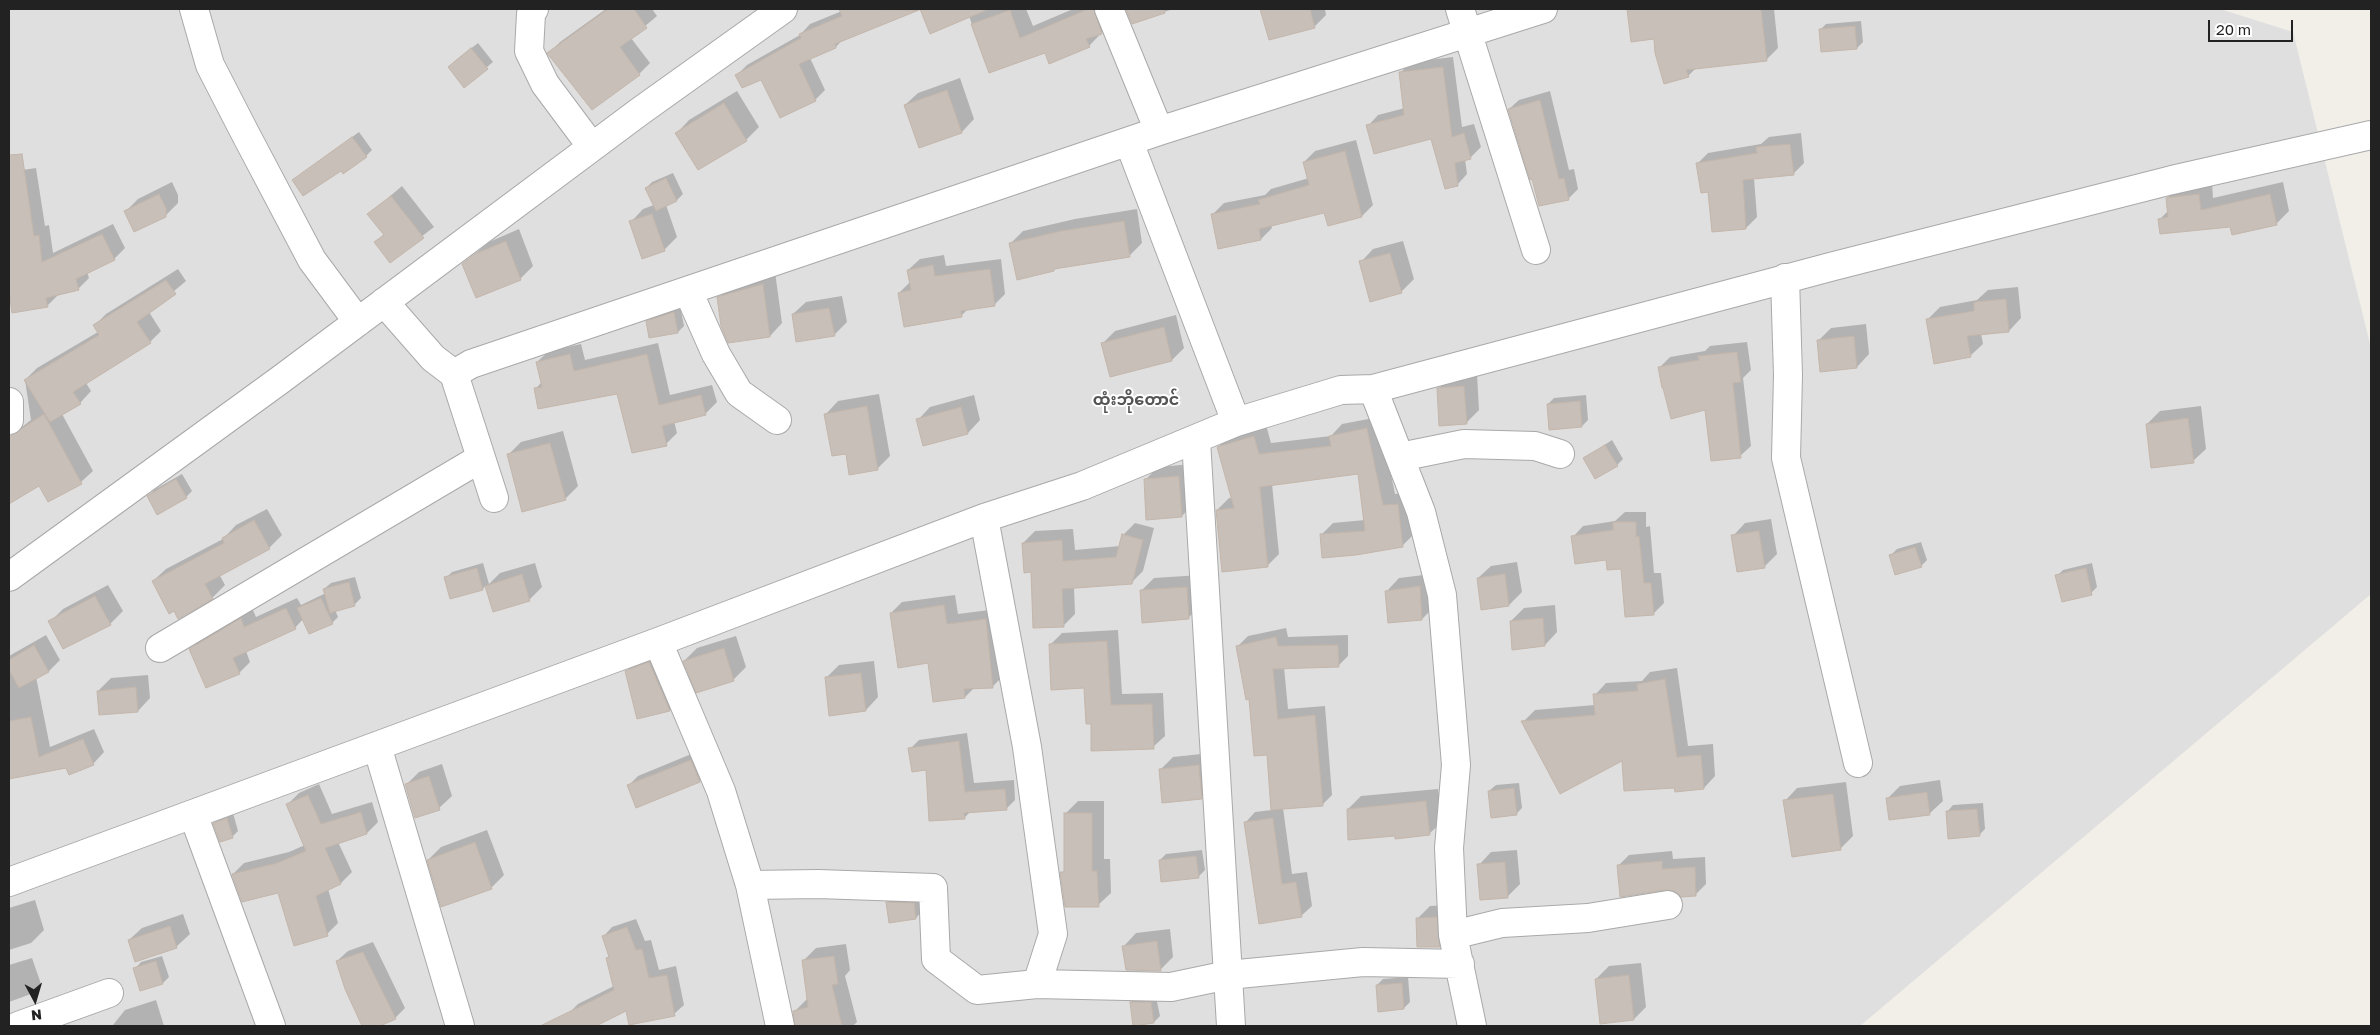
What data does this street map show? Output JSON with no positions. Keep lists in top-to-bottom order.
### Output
{
  "districts": ["ထုံးဘိုတောင်"],
  "scale_bar": "20 m",
  "north": "bottom"
}
